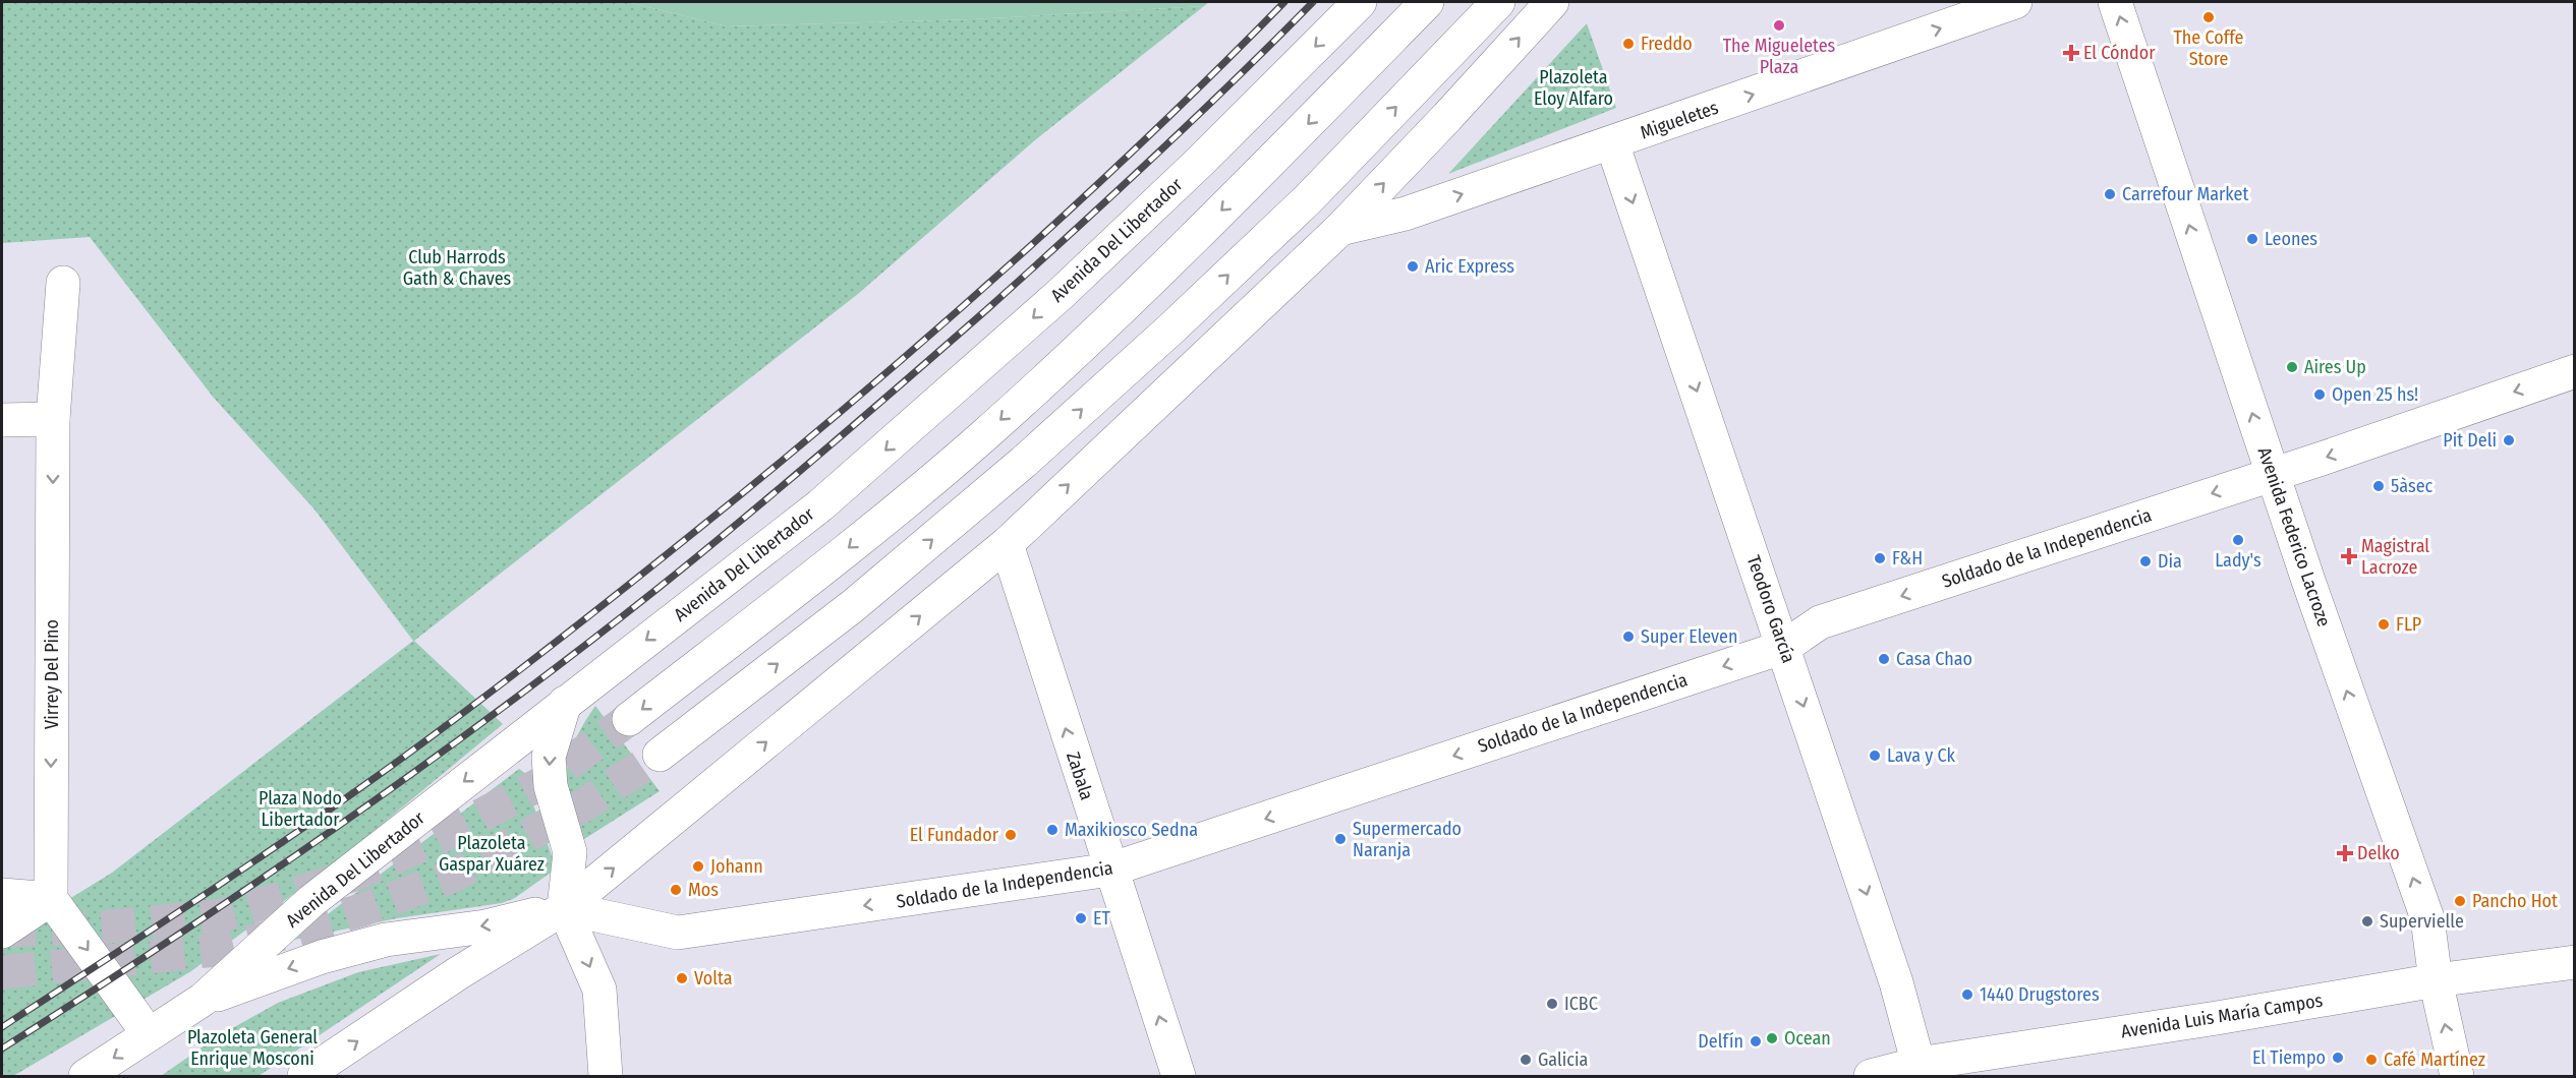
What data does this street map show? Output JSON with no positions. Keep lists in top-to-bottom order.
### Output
{
  "streets": {
    "main road": [
      "Migueletes",
      "Avenida Del Libertador",
      "Avenida Federico Lacroze",
      "Soldado de la Independencia",
      "Teodoro García",
      "Virrey Del Pino",
      "Zabala",
      "Avenida Luis María Campos"
    ]
  },
  "crossings": [
    ["Migueletes", "Teodoro García"],
    ["Avenida Federico Lacroze", "Soldado de la Independencia"],
    ["Avenida Federico Lacroze", "Avenida Luis María Campos"],
    ["Soldado de la Independencia", "Teodoro García"],
    ["Soldado de la Independencia", "Zabala"],
    ["Teodoro García", "Avenida Luis María Campos"]
  ],
  "one_way": [
    "Avenida Federico Lacroze",
    "Soldado de la Independencia",
    "Teodoro García",
    "Virrey Del Pino",
    "Zabala"
  ],
  "parks": [
    "Plazoleta Eloy Alfaro",
    "Club Harrods Gath & Chaves",
    "Plaza Nodo Libertador",
    "Plazoleta Gaspar Xuárez",
    "Plazoleta General Enrique Mosconi"
  ],
  "places": {
    "other": [
      "The Coffe Store",
      "The Migueletes Plaza",
      "Freddo",
      "Carrefour Market",
      "Leones",
      "Aric Express",
      "Aires Up",
      "Open 25 hs!",
      "Pit Deli",
      "5àsec",
      "Lady's",
      "F&H",
      "Dia",
      "FLP",
      "Super Eleven",
      "Casa Chao",
      "Lava y Ck",
      "Maxikiosco Sedna",
      "El Fundador",
      "Supermercado Naranja",
      "Johann",
      "Mos",
      "Pancho Hot",
      "ET",
      "Supervielle",
      "Volta",
      "1440 Drugstores",
      "ICBC",
      "Ocean",
      "Delfín",
      "El Tiempo",
      "Galicia",
      "Café Martínez"
    ],
    "health": ["El Cóndor", "Magistral Lacroze", "Delko"]
  }
}
